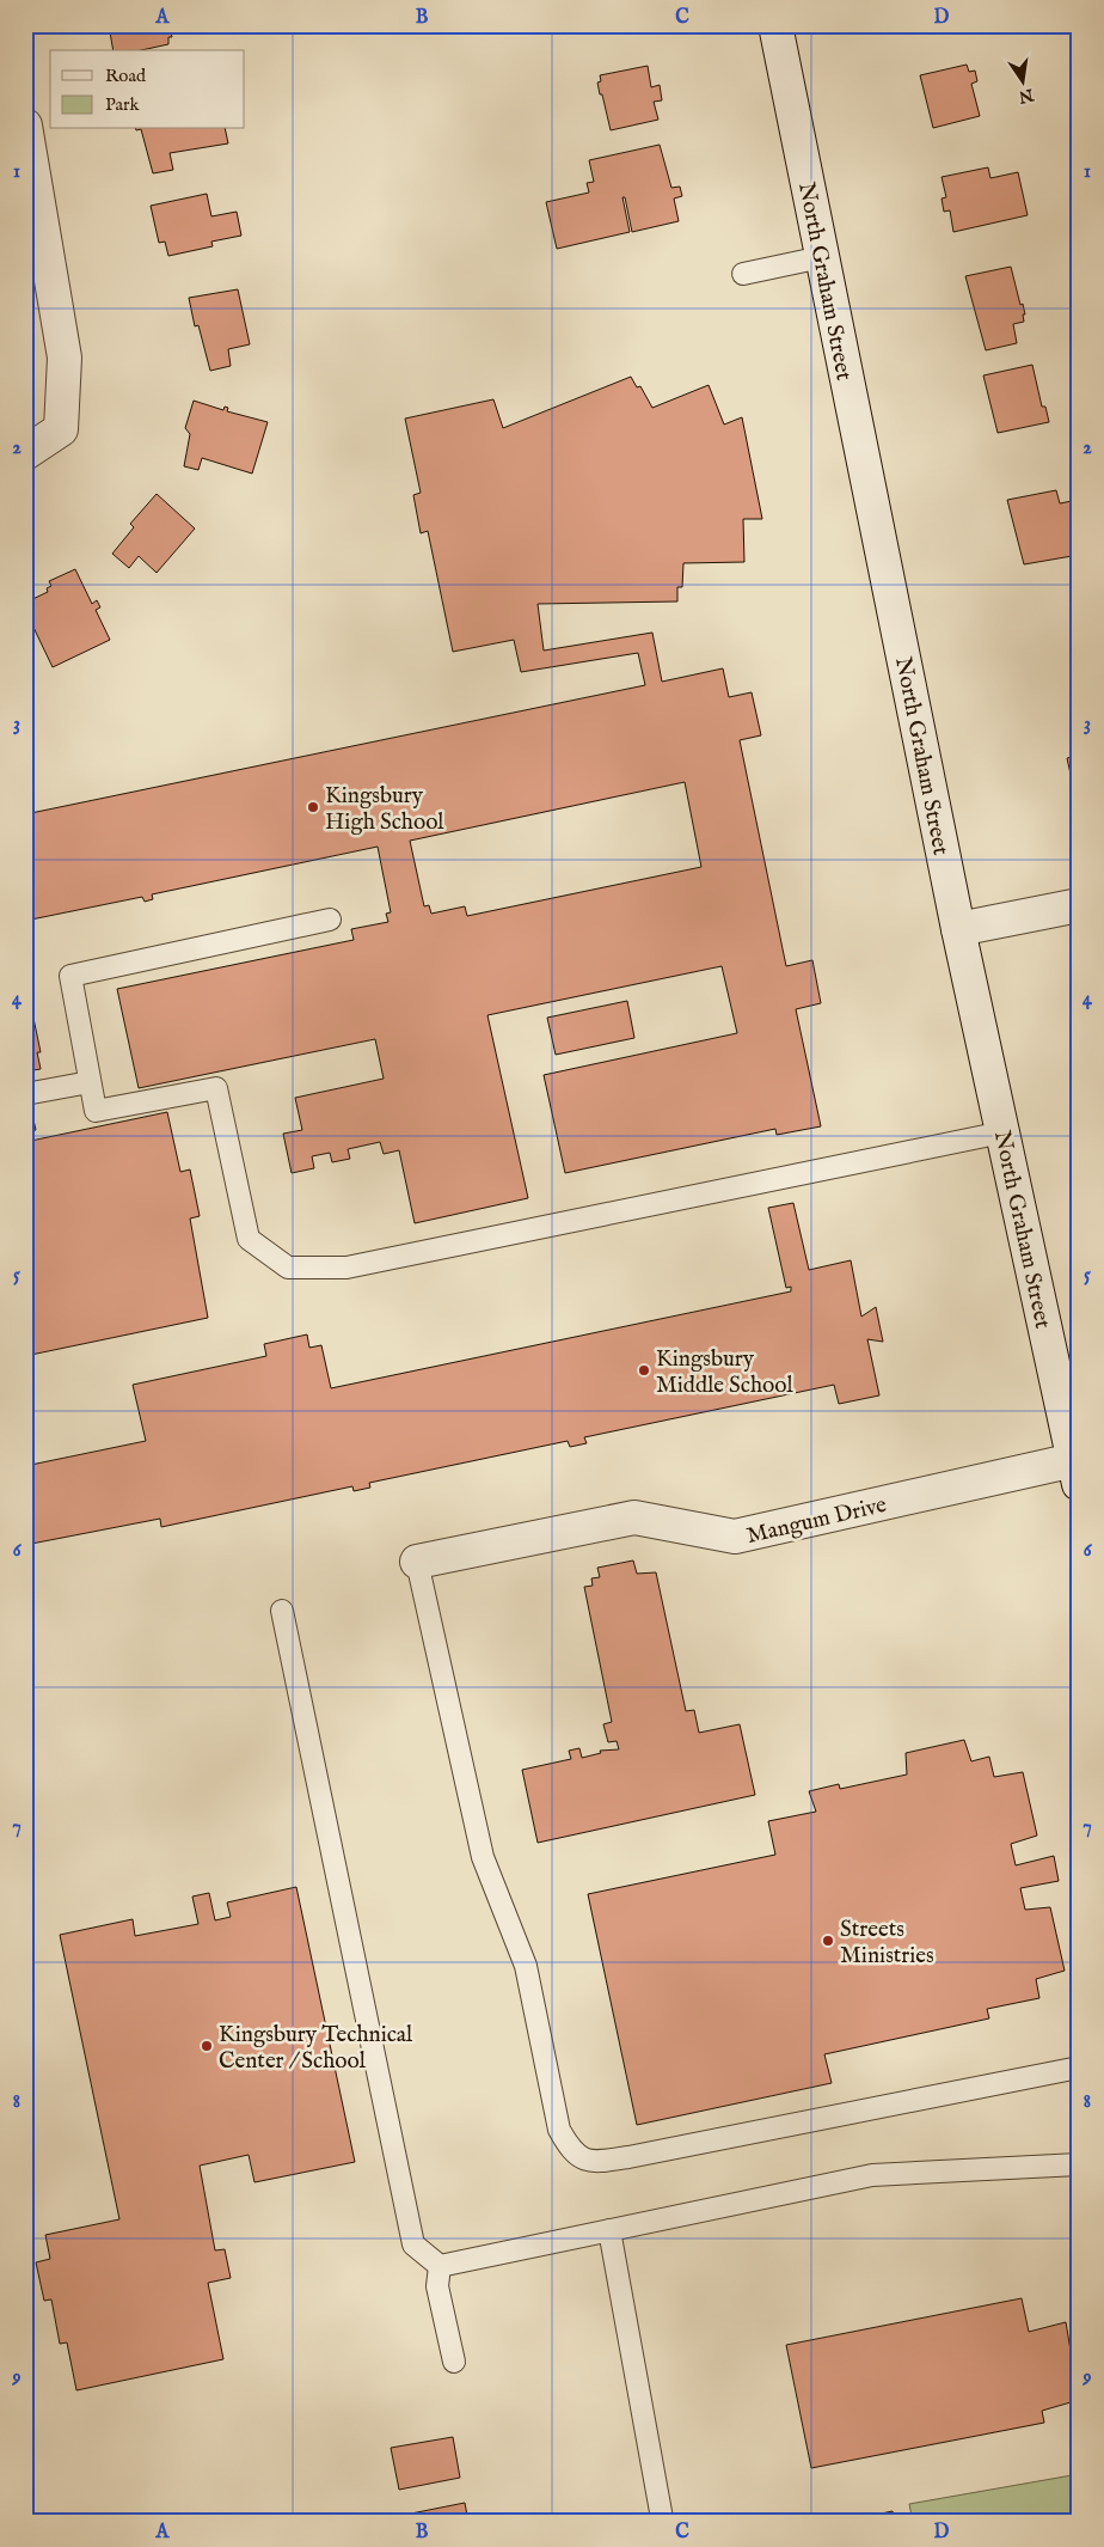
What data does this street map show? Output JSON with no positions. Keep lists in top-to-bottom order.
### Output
{
  "streets": {
    "main road": ["North Graham Street", "Mangum Drive"]
  },
  "crossings": [
    ["North Graham Street", "Mangum Drive"]
  ],
  "places": [
    "Kingsbury High School",
    "Kingsbury Middle School",
    "Streets Ministries",
    "Kingsbury Technical Center / School"
  ],
  "legend": ["Road", "Park"],
  "north": "bottom",
  "grid": {
    "columns": [
      "A",
      "B",
      "C",
      "D"
    ],
    "rows": [
      "1",
      "2",
      "3",
      "4",
      "5",
      "6",
      "7",
      "8",
      "9"
    ]
  }
}
